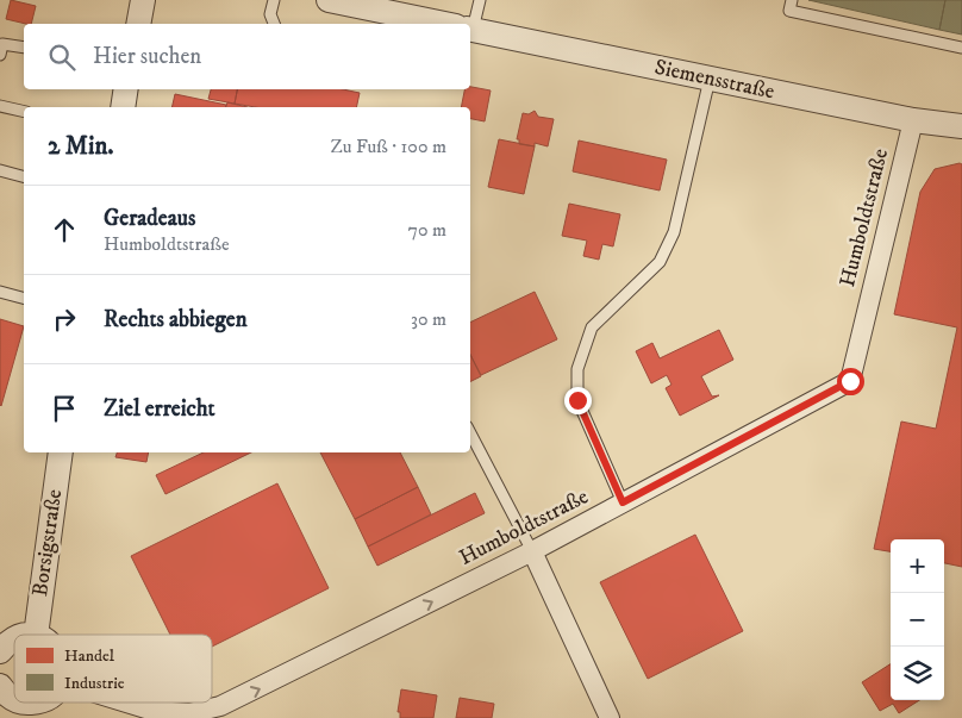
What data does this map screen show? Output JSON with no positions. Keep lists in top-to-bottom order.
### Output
{
  "streets": {
    "street": ["Siemensstraße", "Humboldtstraße", "Borsigstraße"]
  },
  "crossings": [
    ["Siemensstraße", "Humboldtstraße"]
  ],
  "one_way": ["Humboldtstraße"],
  "legend": ["Handel", "Industrie"],
  "page": {
    "search": "Hier suchen",
    "heading": ["2 Min.", "Zu Fuß · 100 m"],
    "list": [
      ["Geradeaus", "Humboldtstraße", "70 m"],
      ["Rechts abbiegen", "30 m"],
      "Ziel erreicht"
    ],
    "map_buttons": ["+", "−"]
  }
}
